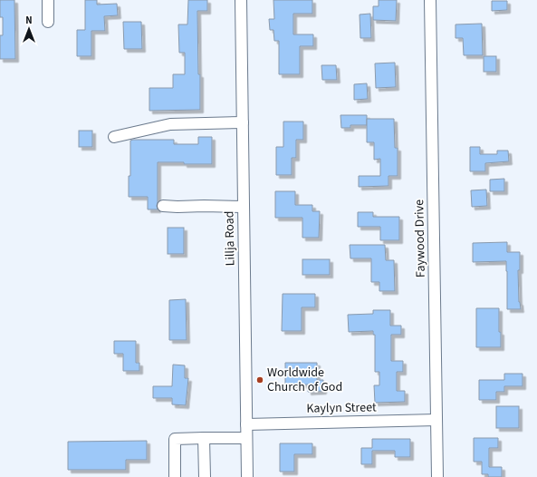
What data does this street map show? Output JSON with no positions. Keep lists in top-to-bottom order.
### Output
{
  "streets": {
    "street": ["Lillja Road", "Faywood Drive", "Kaylyn Street"]
  },
  "crossings": [
    ["Lillja Road", "Kaylyn Street"],
    ["Faywood Drive", "Kaylyn Street"]
  ],
  "places": ["Worldwide Church of God"],
  "north": "top"
}
